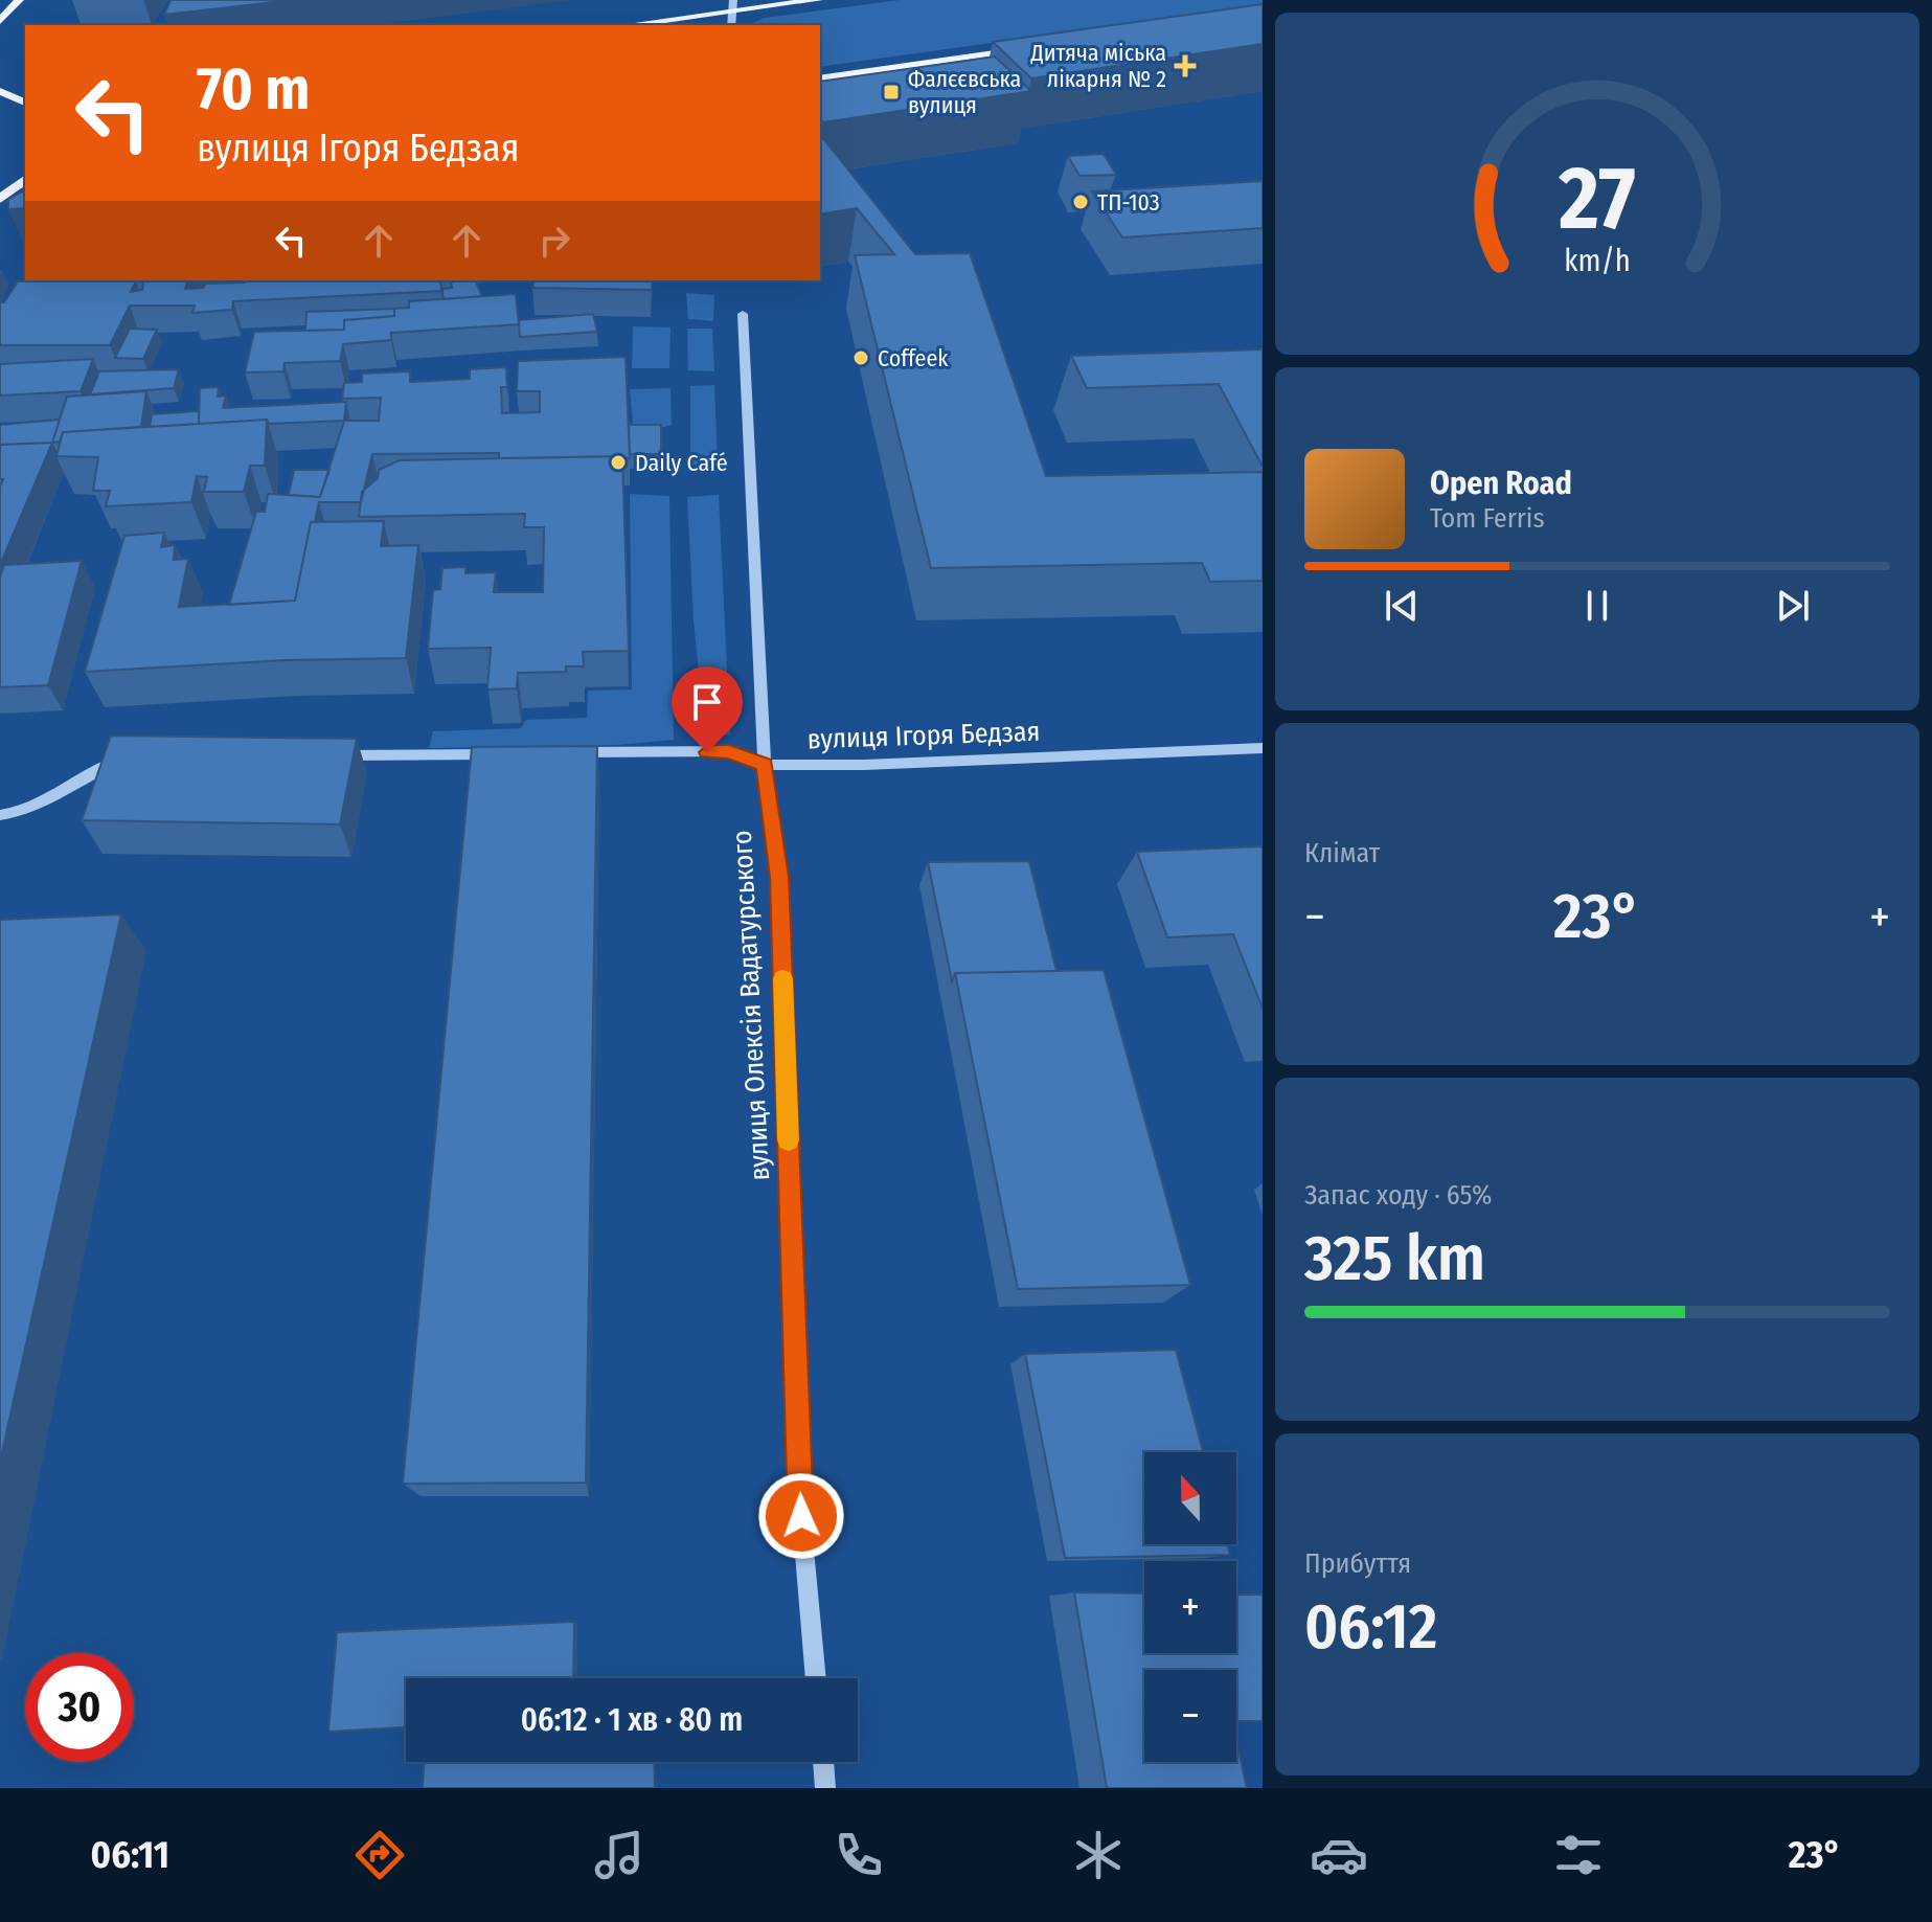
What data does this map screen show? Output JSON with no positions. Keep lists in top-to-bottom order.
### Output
{
  "streets": {
    "street": ["вулиця Ігоря Бедзая", "вулиця Олексія Вадатурського"]
  },
  "crossings": [
    ["вулиця Ігоря Бедзая", "вулиця Олексія Вадатурського"]
  ],
  "places": {
    "health": ["Дитяча міська лікарня № 2"],
    "transit": ["Фалєєвська вулиця"],
    "other": ["ТП-103", "Coffeek", "Daily Café"]
  },
  "north": "top",
  "page": {
    "turn": ["70 m", "вулиця Ігоря Бедзая"],
    "song": ["Open Road", "Tom Ferris"],
    "tile": [
      "Клімат",
      ["Запас ходу · 65%", "325 km"],
      ["Прибуття", "06:12"]
    ],
    "heat": ["−", "23°", "+"],
    "map_buttons": ["+", "−"],
    "limit": "30",
    "trip": "06:12 · 1 хв · 80 m",
    "tabs": ["06:11", "23°"],
    "gauge": ["27", "km/h"]
  }
}
